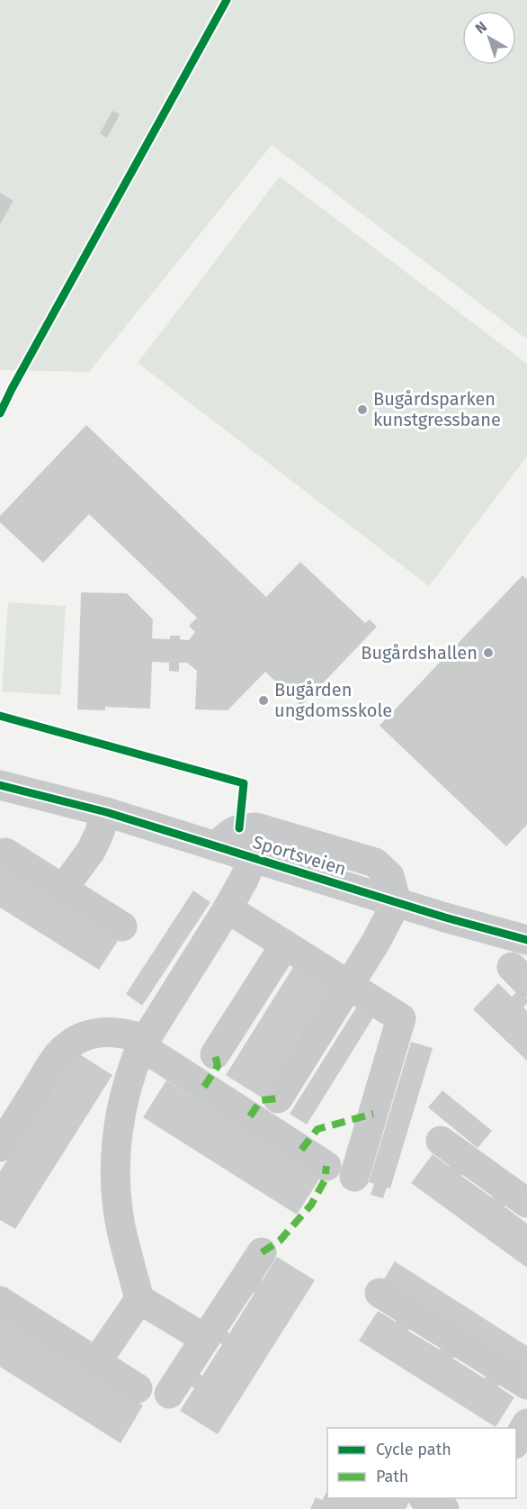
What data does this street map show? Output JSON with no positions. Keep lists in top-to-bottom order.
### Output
{
  "streets": {
    "street": ["Sportsveien"]
  },
  "places": ["Bugårdsparken kunstgressbane", "Bugårdshallen", "Bugården ungdomsskole"],
  "legend": ["Cycle path", "Path"],
  "north": "top left"
}
